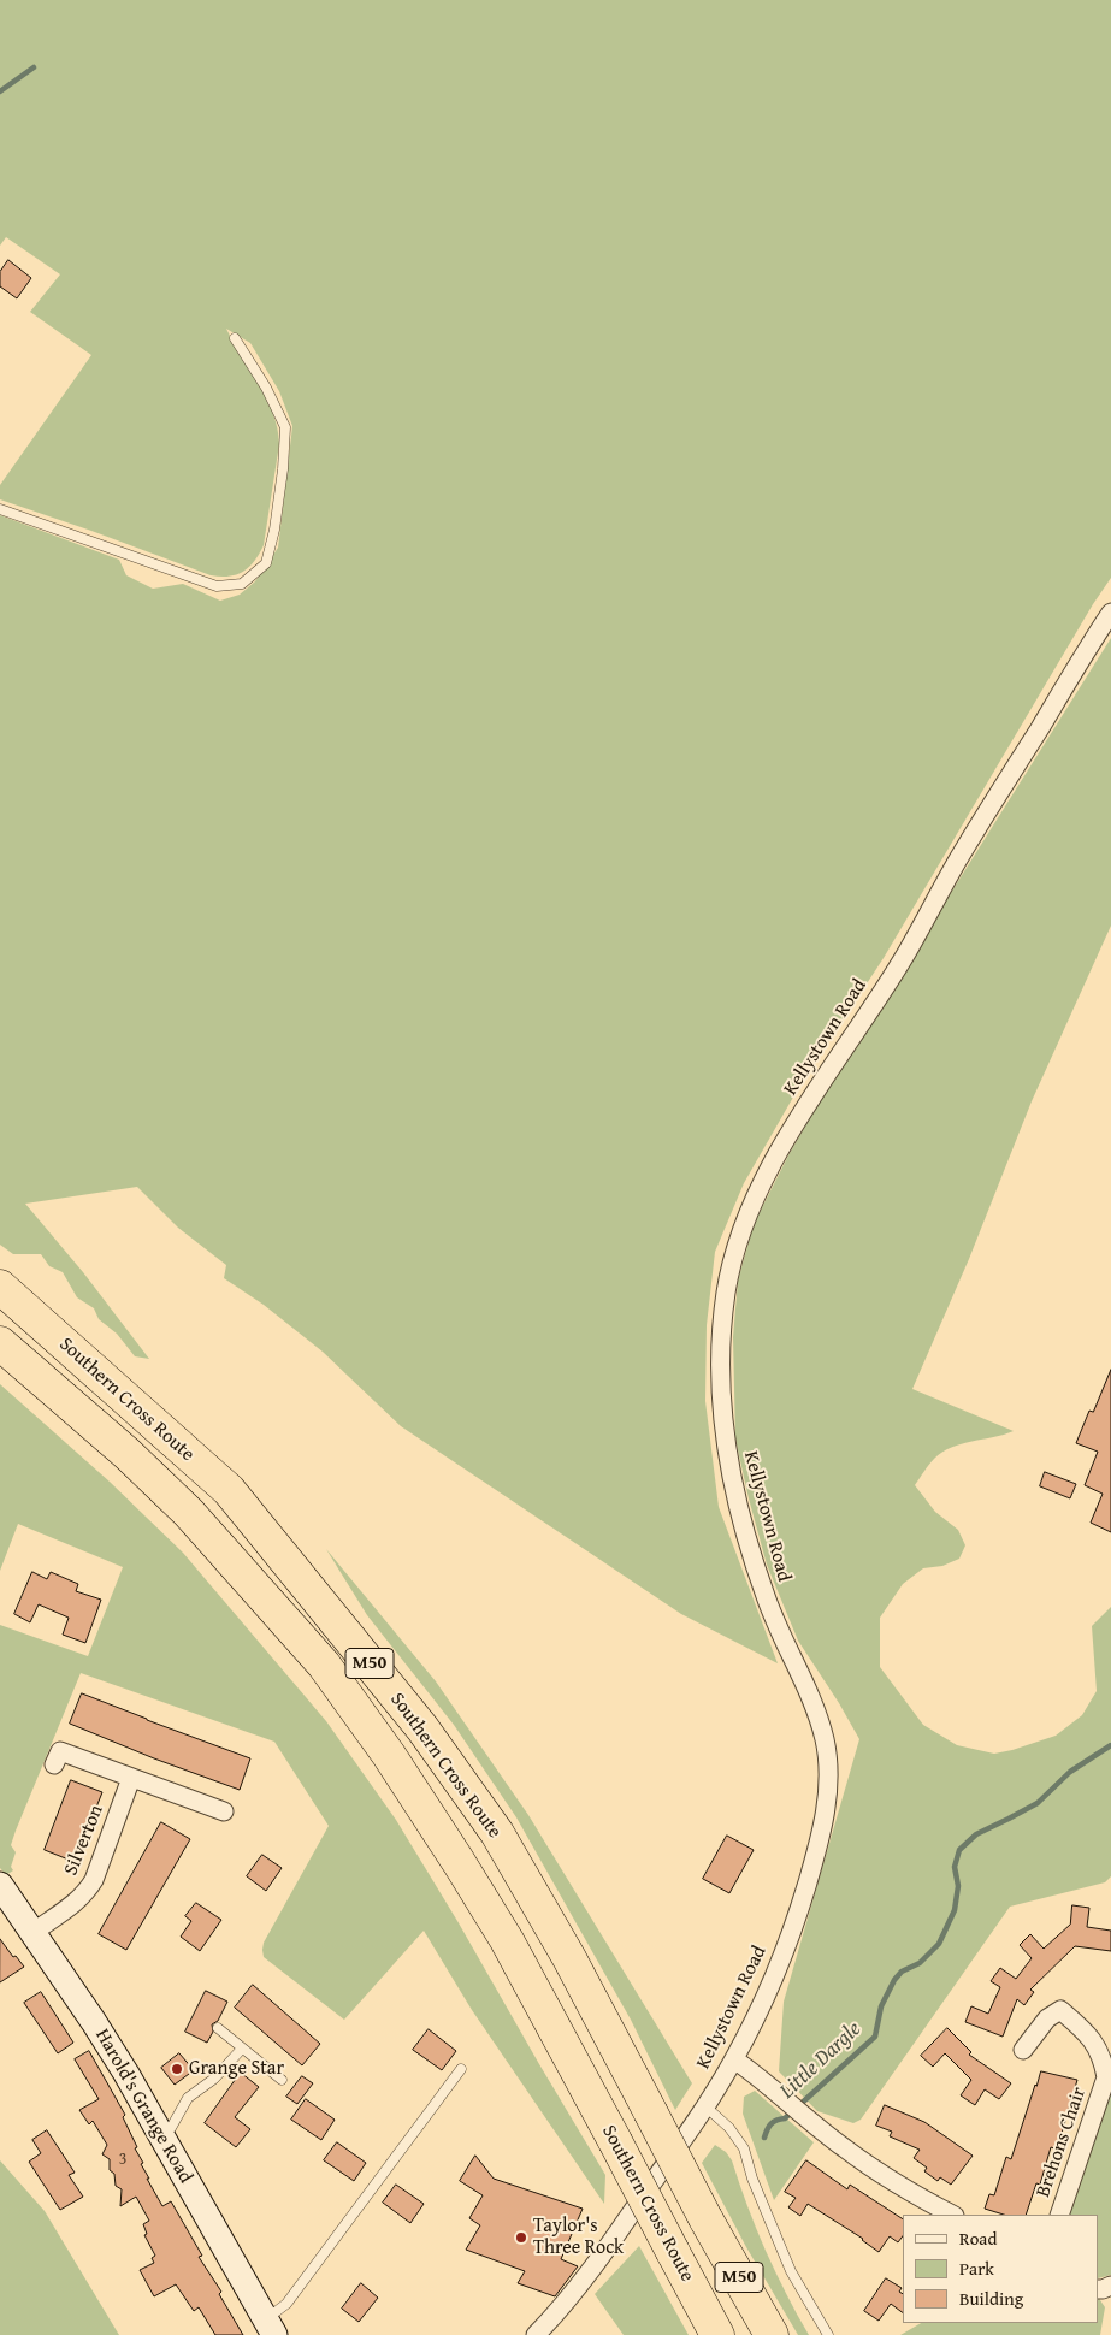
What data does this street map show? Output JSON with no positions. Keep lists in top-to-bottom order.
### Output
{
  "streets": {
    "highway": ["Southern Cross Route", "M50"],
    "street": [
      "Kellystown Road",
      "Silverton",
      "Harold's Grange Road",
      "Brehons Chair"
    ]
  },
  "crossings": [
    ["Silverton", "Harold's Grange Road"]
  ],
  "water": ["Little Dargle"],
  "places": ["Grange Star", "Taylor's Three Rock"],
  "house_numbers": ["3"],
  "legend": ["Road", "Park", "Building"]
}
